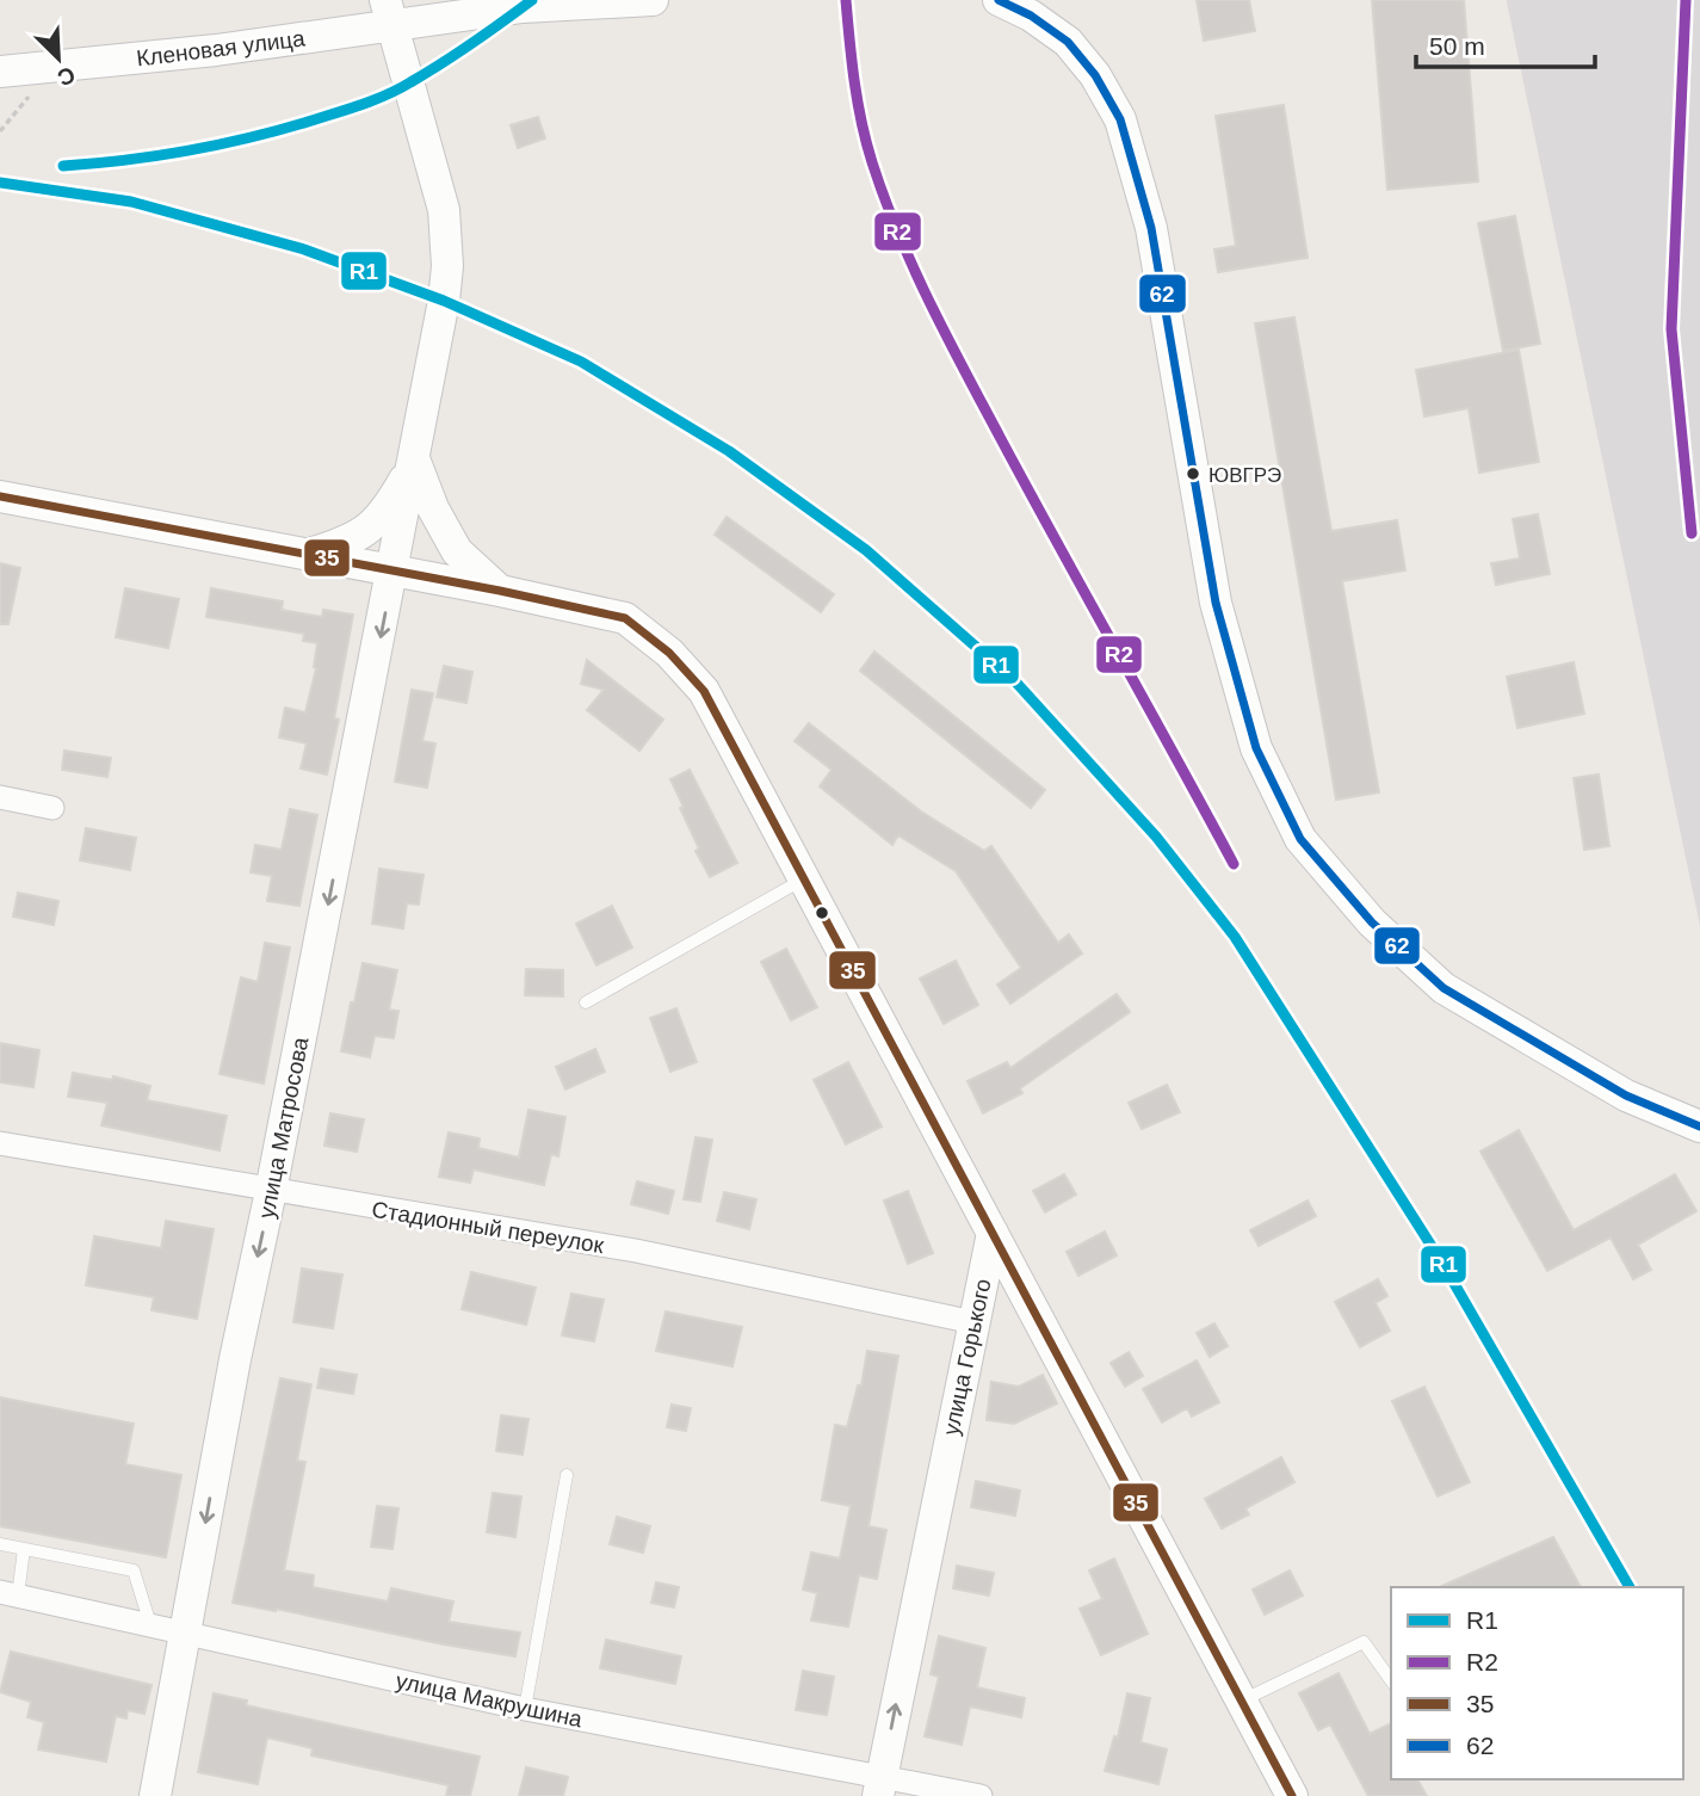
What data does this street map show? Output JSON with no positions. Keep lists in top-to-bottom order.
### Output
{
  "streets": {
    "main road": ["Кленовая улица", "улица Матросова", "улица Горького"],
    "street": ["Стадионный переулок", "улица Макрушина"]
  },
  "crossings": [
    ["Кленовая улица", "улица Матросова"],
    ["улица Матросова", "Стадионный переулок"],
    ["улица Матросова", "улица Макрушина"],
    ["Стадионный переулок", "улица Горького"],
    ["улица Горького", "улица Макрушина"]
  ],
  "one_way": ["улица Матросова", "улица Горького"],
  "places": ["ЮВГРЭ"],
  "lines": [
    "transit line R1",
    "transit line R2",
    "transit line 62",
    "transit line 35"
  ],
  "legend": [
    "R1",
    "R2",
    "35",
    "62"
  ],
  "scale_bar": "50 m",
  "north": "bottom right"
}
